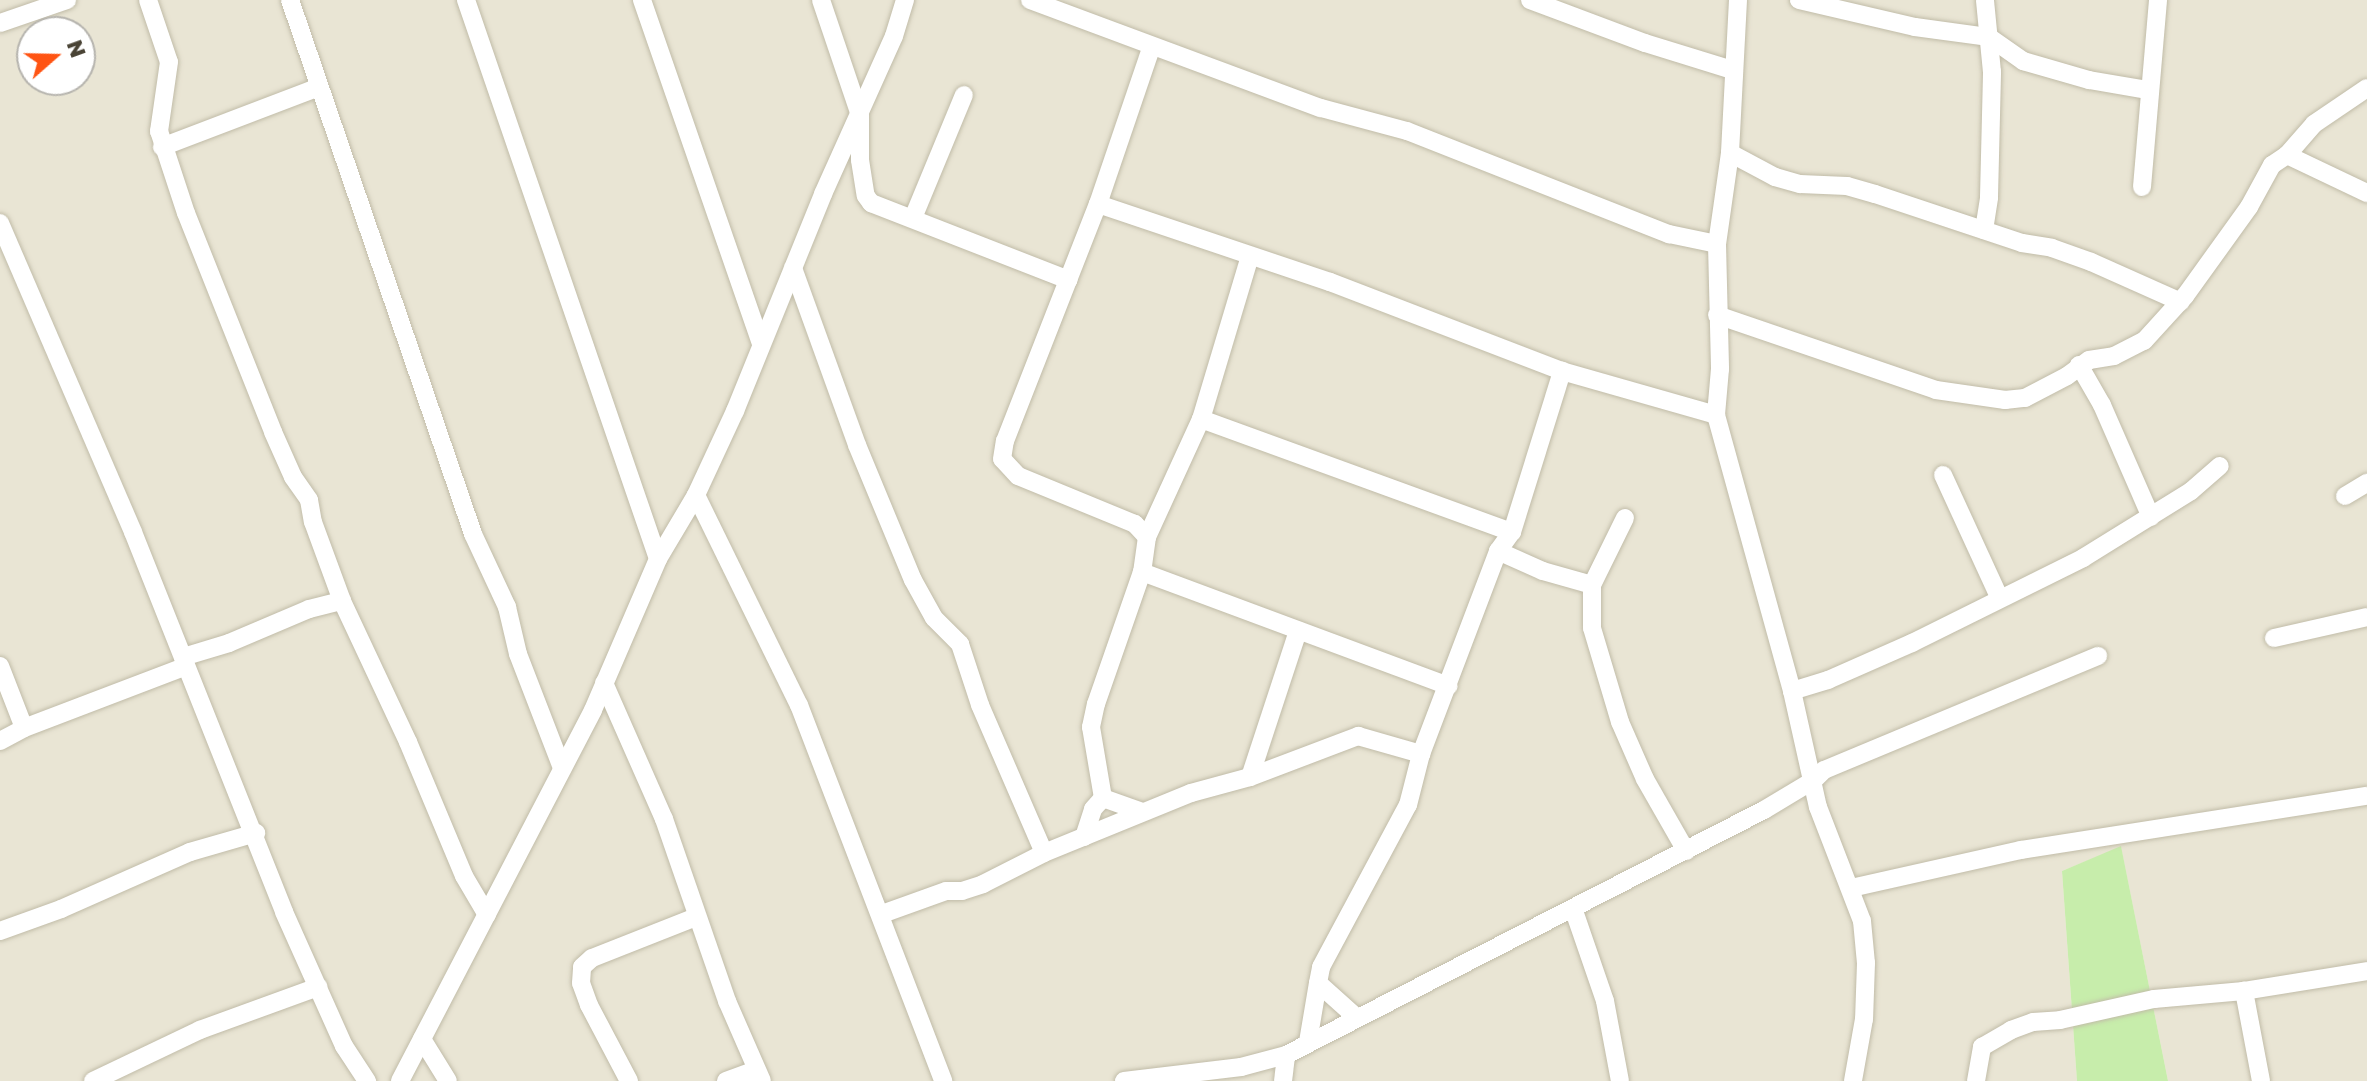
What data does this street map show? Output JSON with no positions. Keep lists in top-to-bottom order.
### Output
{
  "north": "right"
}
